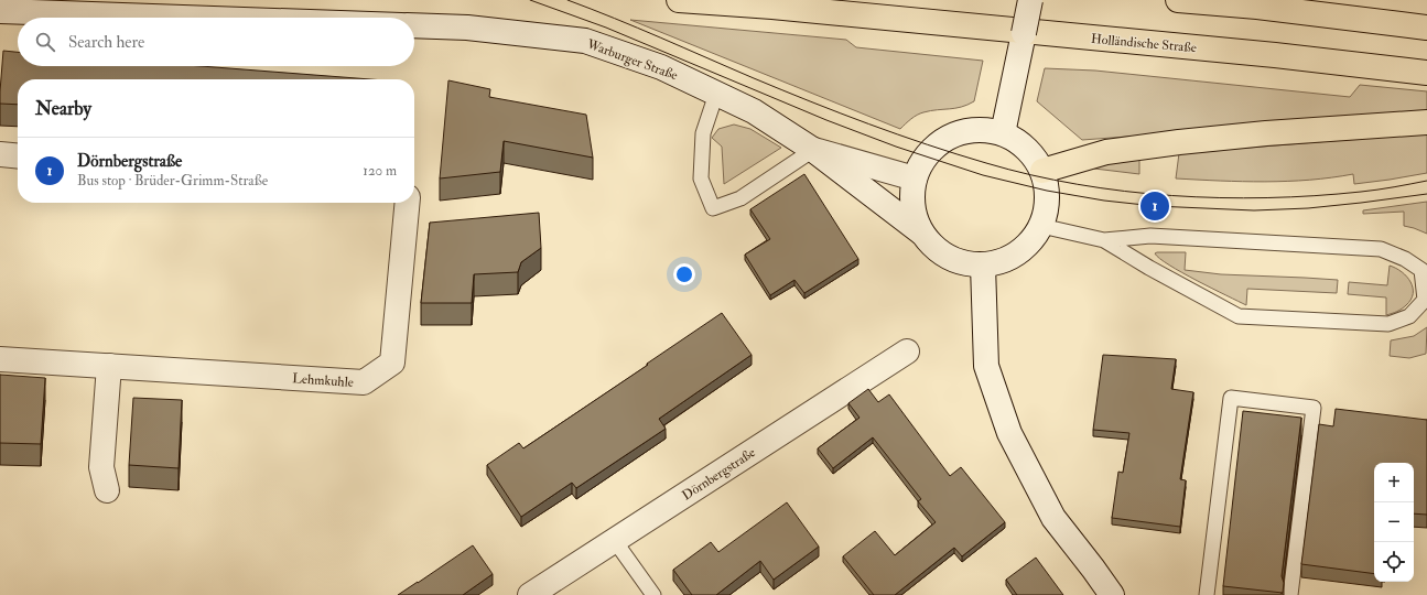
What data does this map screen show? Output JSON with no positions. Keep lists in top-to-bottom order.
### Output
{
  "streets": {
    "highway": ["Holländische Straße"],
    "street": ["Warburger Straße", "Lehmkuhle", "Dörnbergstraße"]
  },
  "page": {
    "search": "Search here",
    "heading": "Nearby",
    "list": [
      {
        "mark": "1",
        "name": "Dörnbergstraße",
        "note": "Bus stop · Brüder-Grimm-Straße",
        "value": "120 m"
      }
    ],
    "pins": "1",
    "map_buttons": ["+", "−"]
  }
}
